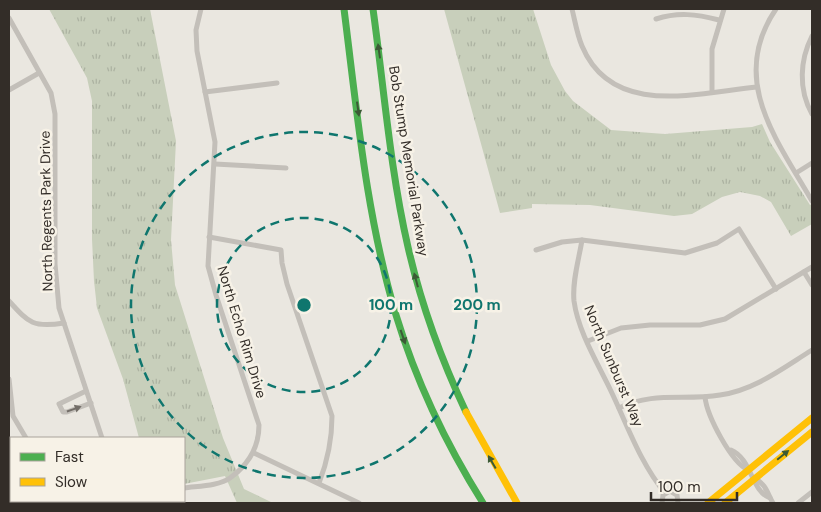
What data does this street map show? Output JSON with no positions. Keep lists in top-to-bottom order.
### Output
{
  "streets": {
    "main road": ["Bob Stump Memorial Parkway"],
    "street": ["North Regents Park Drive", "North Echo Rim Drive", "North Sunburst Way"]
  },
  "legend": ["Fast", "Slow"],
  "scale_bar": "100 m",
  "rings": ["100 m", "200 m"]
}
